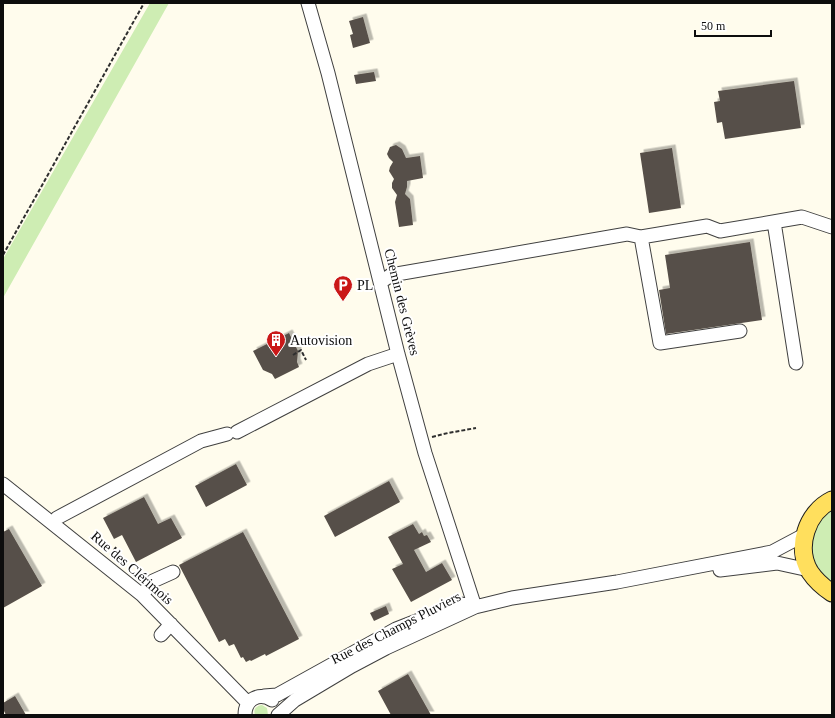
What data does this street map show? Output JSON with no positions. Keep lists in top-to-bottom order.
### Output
{
  "streets": {
    "street": ["Chemin des Grèves", "Rue des Clérimois", "Rue des Champs Pluviers"]
  },
  "crossings": [
    ["Chemin des Grèves", "Rue des Champs Pluviers"],
    ["Rue des Clérimois", "Rue des Champs Pluviers"]
  ],
  "places": {
    "parking": ["PL"],
    "building": ["Autovision"]
  },
  "scale_bar": "50 m"
}
